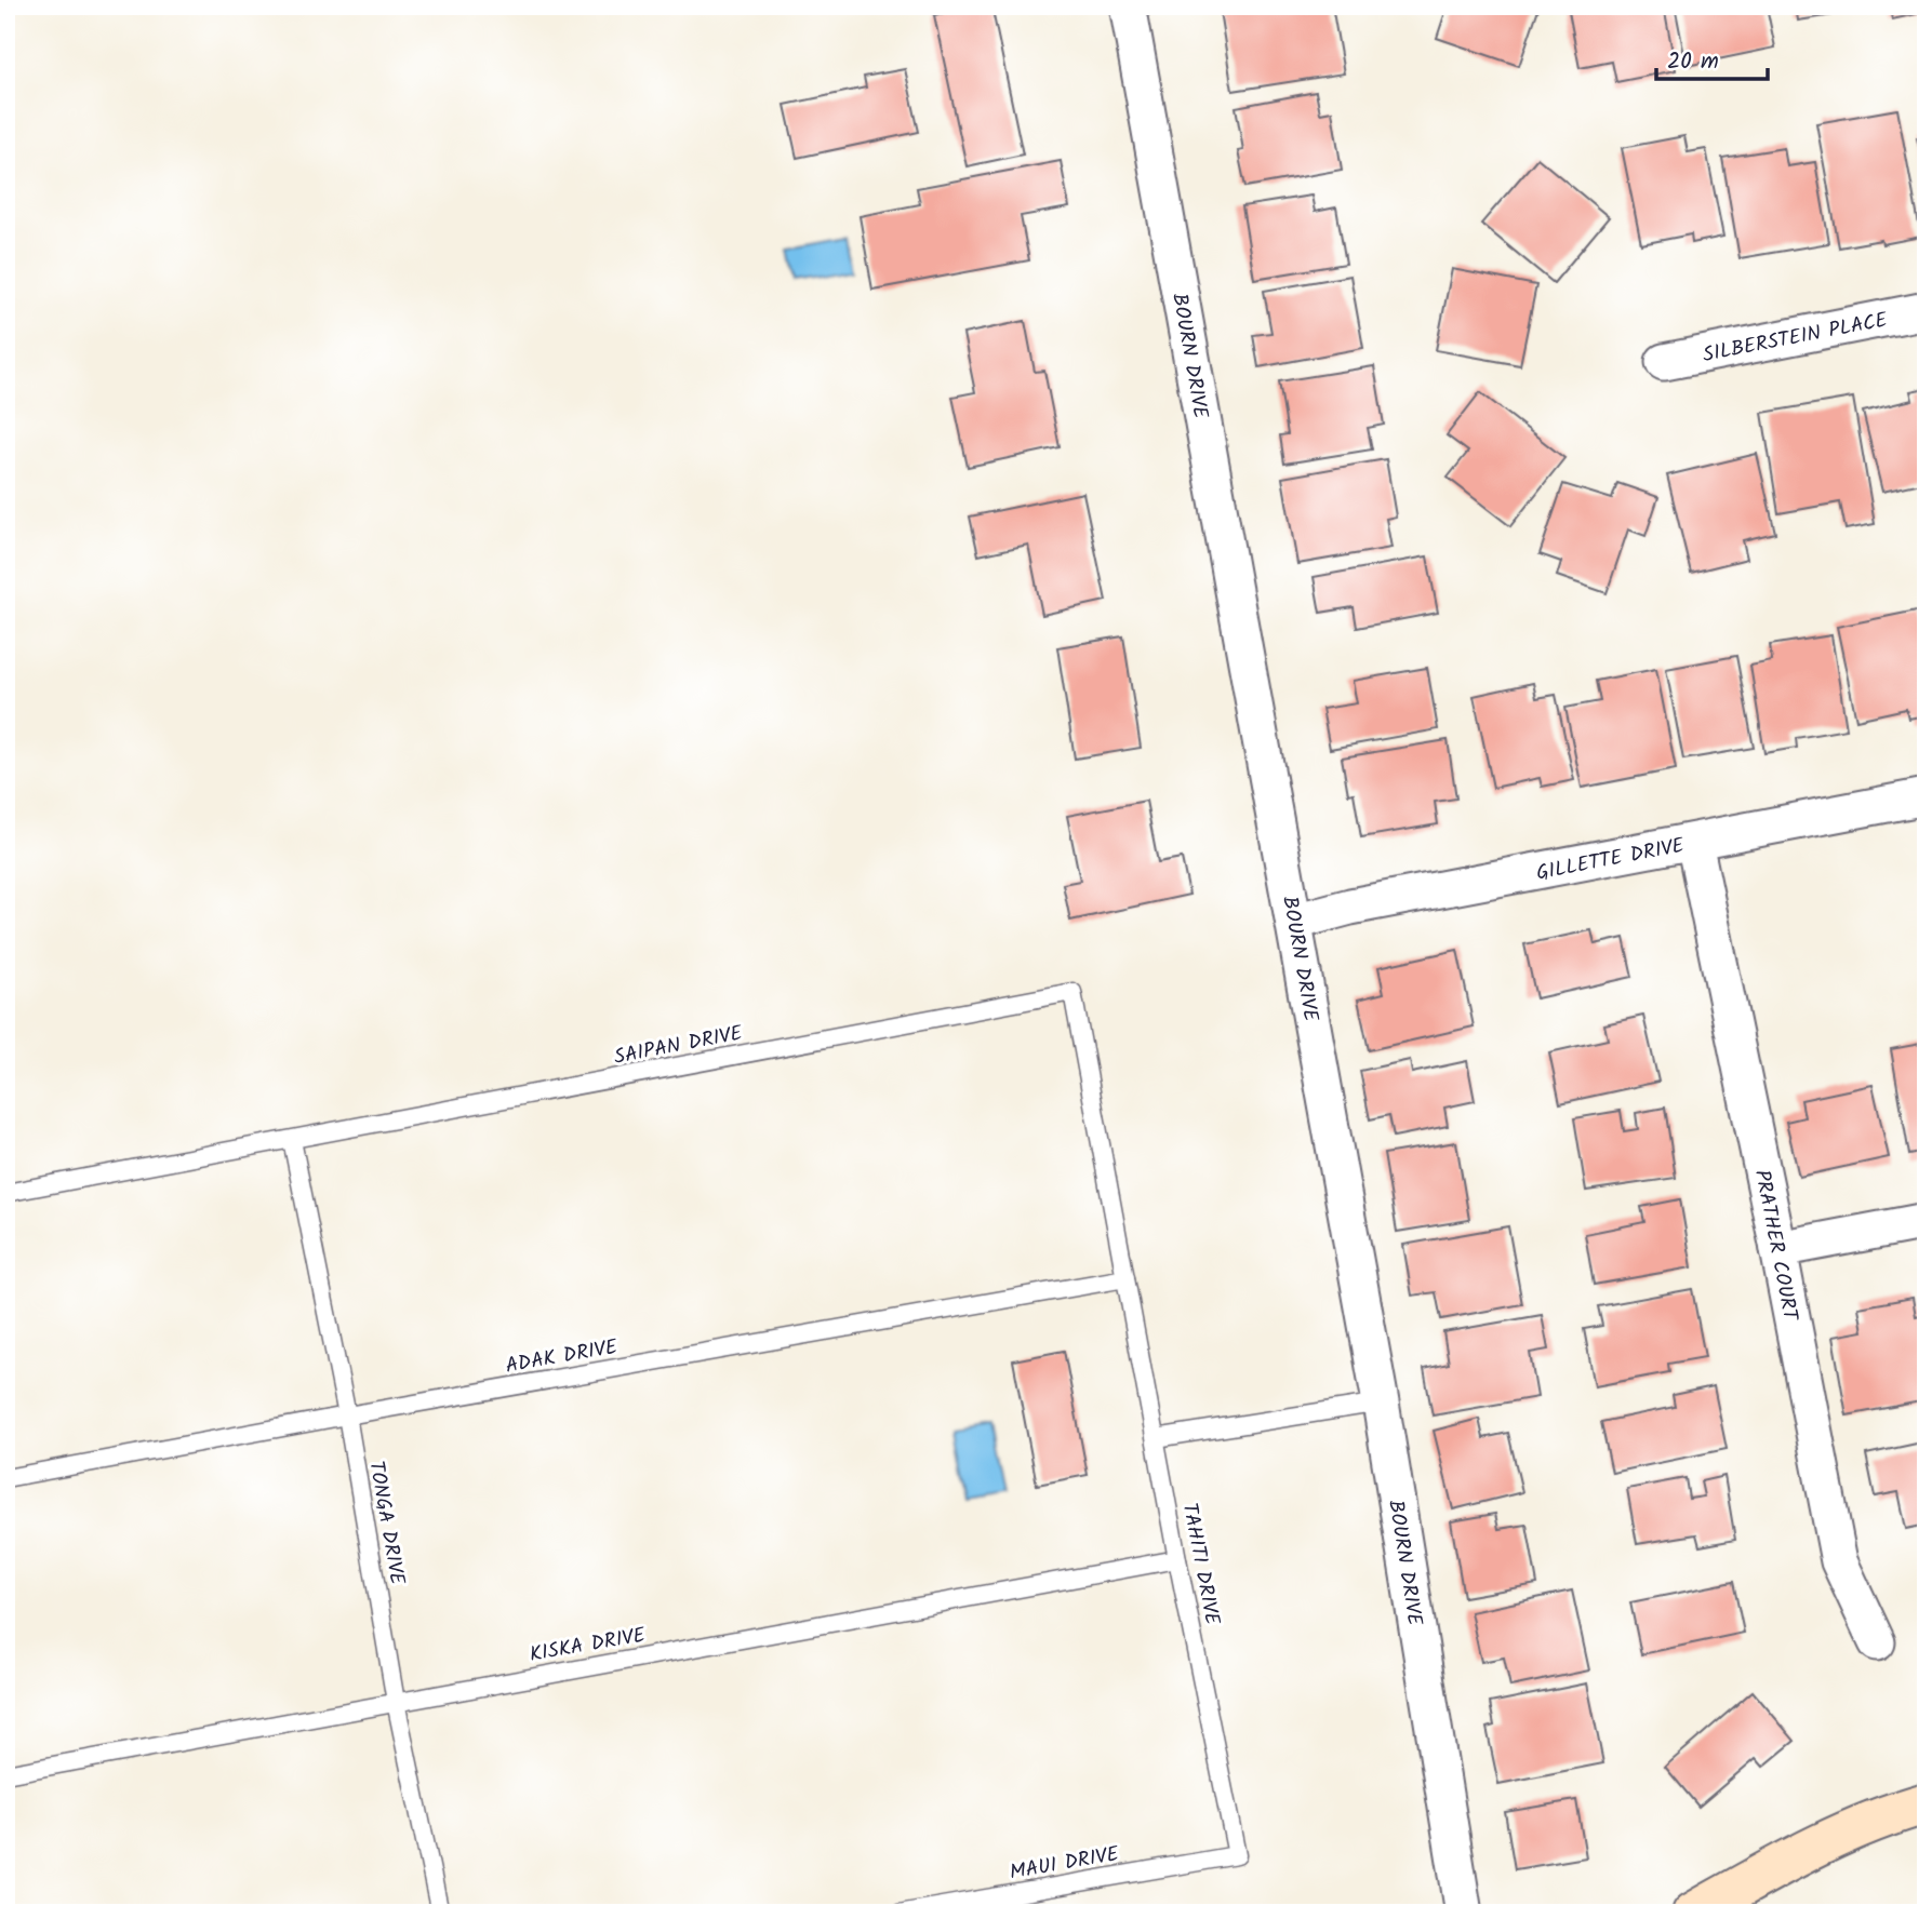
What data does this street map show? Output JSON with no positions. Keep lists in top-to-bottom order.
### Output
{
  "streets": {
    "street": [
      "SILBERSTEIN PLACE",
      "BOURN DRIVE",
      "GILLETTE DRIVE",
      "PRATHER COURT"
    ],
    "lane": [
      "SAIPAN DRIVE",
      "ADAK DRIVE",
      "TONGA DRIVE",
      "TAHITI DRIVE",
      "KISKA DRIVE",
      "MAUI DRIVE"
    ]
  },
  "crossings": [
    ["BOURN DRIVE", "GILLETTE DRIVE"],
    ["GILLETTE DRIVE", "PRATHER COURT"],
    ["SAIPAN DRIVE", "ADAK DRIVE"],
    ["SAIPAN DRIVE", "TONGA DRIVE"],
    ["SAIPAN DRIVE", "TAHITI DRIVE"],
    ["ADAK DRIVE", "TONGA DRIVE"],
    ["ADAK DRIVE", "TAHITI DRIVE"],
    ["TONGA DRIVE", "KISKA DRIVE"],
    ["TAHITI DRIVE", "KISKA DRIVE"],
    ["TAHITI DRIVE", "MAUI DRIVE"]
  ],
  "scale_bar": "20 m"
}
